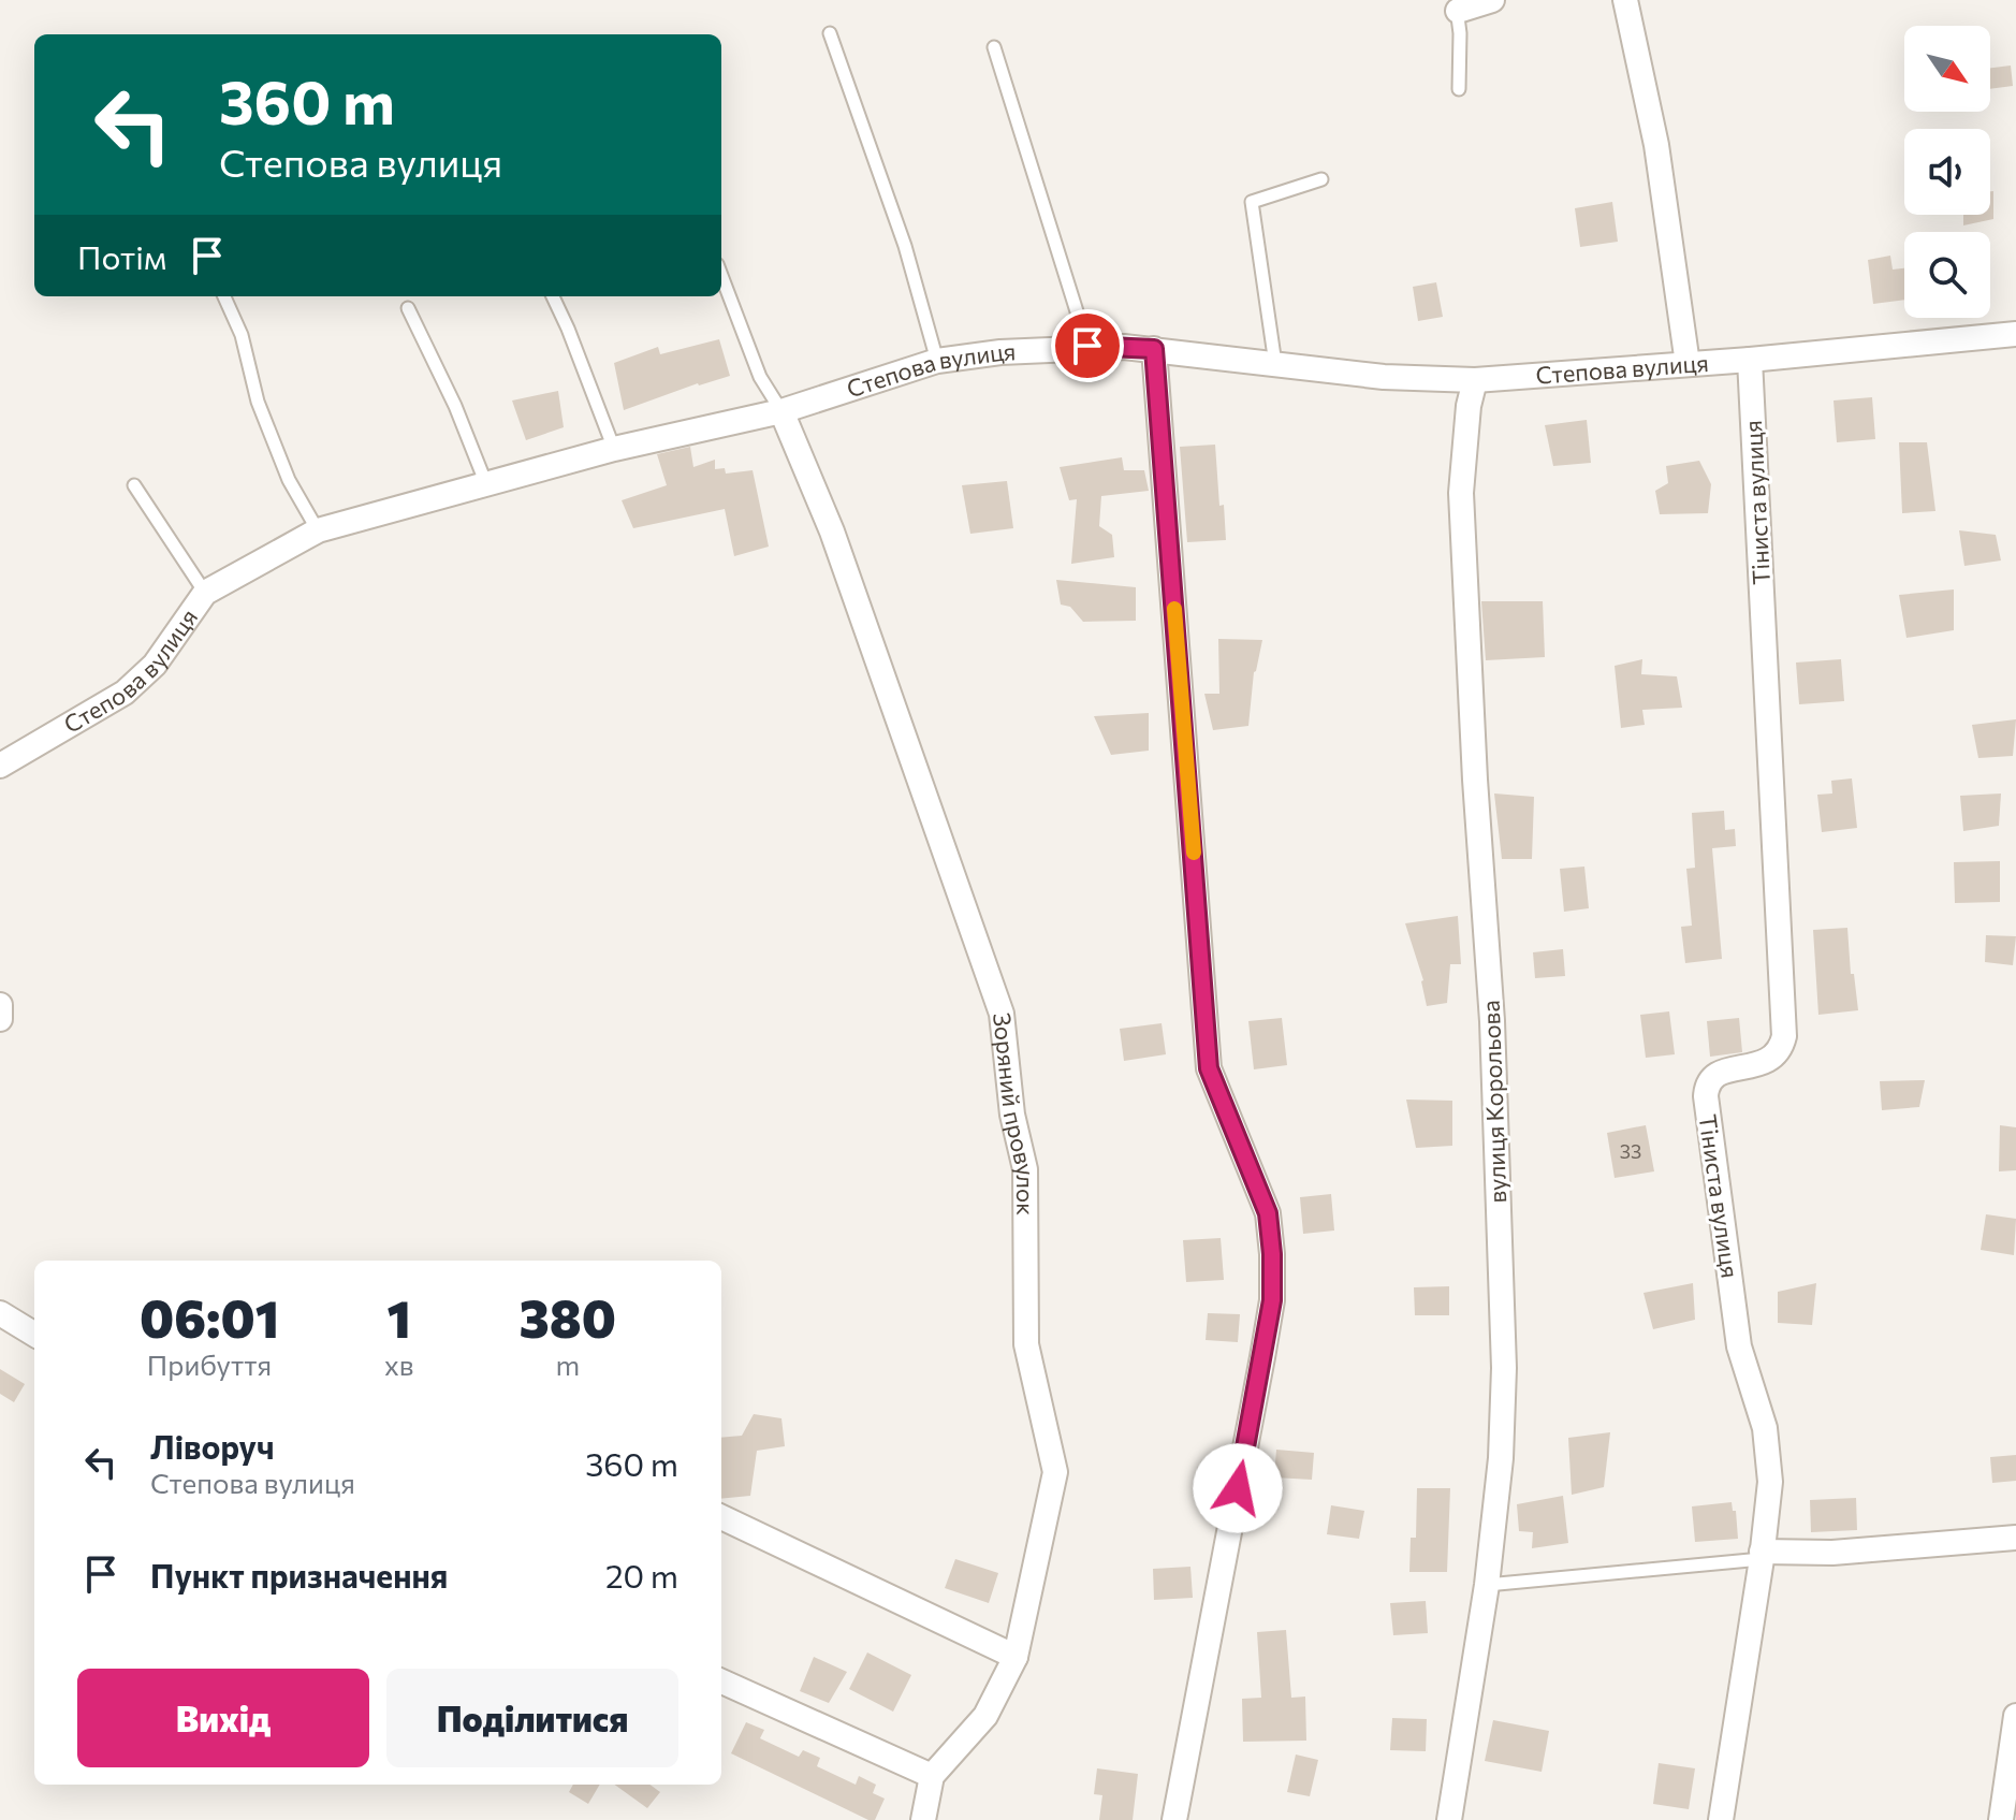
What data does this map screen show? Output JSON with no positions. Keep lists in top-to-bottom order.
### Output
{
  "streets": {
    "street": [
      "Степова вулиця",
      "Тіниста вулиця",
      "вулиця Корольова",
      "Зоряний провулок"
    ]
  },
  "crossings": [
    ["Степова вулиця", "Тіниста вулиця"],
    ["Степова вулиця", "вулиця Корольова"],
    ["Степова вулиця", "Зоряний провулок"]
  ],
  "house_numbers": ["33"],
  "north": "bottom right",
  "page": {
    "turn": ["360 m", "Степова вулиця"],
    "then": "Потім",
    "eta": [
      "06:01",
      "Прибуття",
      "1",
      "хв",
      "380",
      "m"
    ],
    "list": [
      {
        "name": "Ліворуч",
        "note": "Степова вулиця",
        "value": "360 m"
      },
      {
        "name": "Пункт призначення",
        "value": "20 m"
      }
    ],
    "buttons": ["Вихід", "Поділитися"]
  }
}
